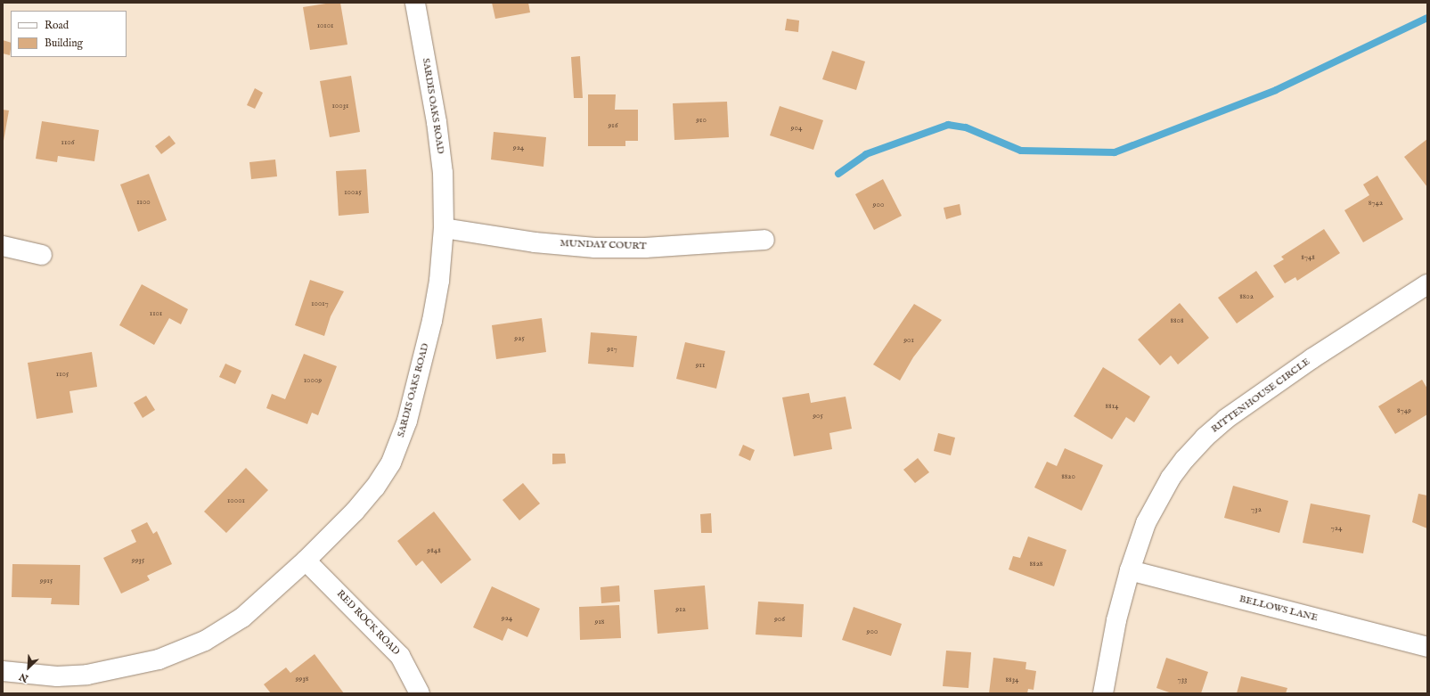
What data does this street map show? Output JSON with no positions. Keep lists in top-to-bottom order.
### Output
{
  "streets": {
    "street": [
      "SARDIS OAKS ROAD",
      "MUNDAY COURT",
      "RITTENHOUSE CIRCLE",
      "BELLOWS LANE",
      "RED ROCK ROAD"
    ]
  },
  "crossings": [
    ["SARDIS OAKS ROAD", "MUNDAY COURT"],
    ["SARDIS OAKS ROAD", "RED ROCK ROAD"],
    ["RITTENHOUSE CIRCLE", "BELLOWS LANE"]
  ],
  "house_numbers": [
    "10101",
    "10031",
    "910",
    "916",
    "904",
    "1106",
    "924",
    "10025",
    "1100",
    "8742",
    "900",
    "8748",
    "8802",
    "10017",
    "1101",
    "8808",
    "925",
    "901",
    "917",
    "911",
    "1105",
    "10009",
    "8814",
    "8749",
    "905",
    "8820",
    "10001",
    "732",
    "724",
    "9848",
    "9935",
    "8828",
    "9915",
    "912",
    "924",
    "906",
    "918",
    "900",
    "9938",
    "8834",
    "733"
  ],
  "legend": ["Road", "Building"],
  "north": "bottom left"
}
